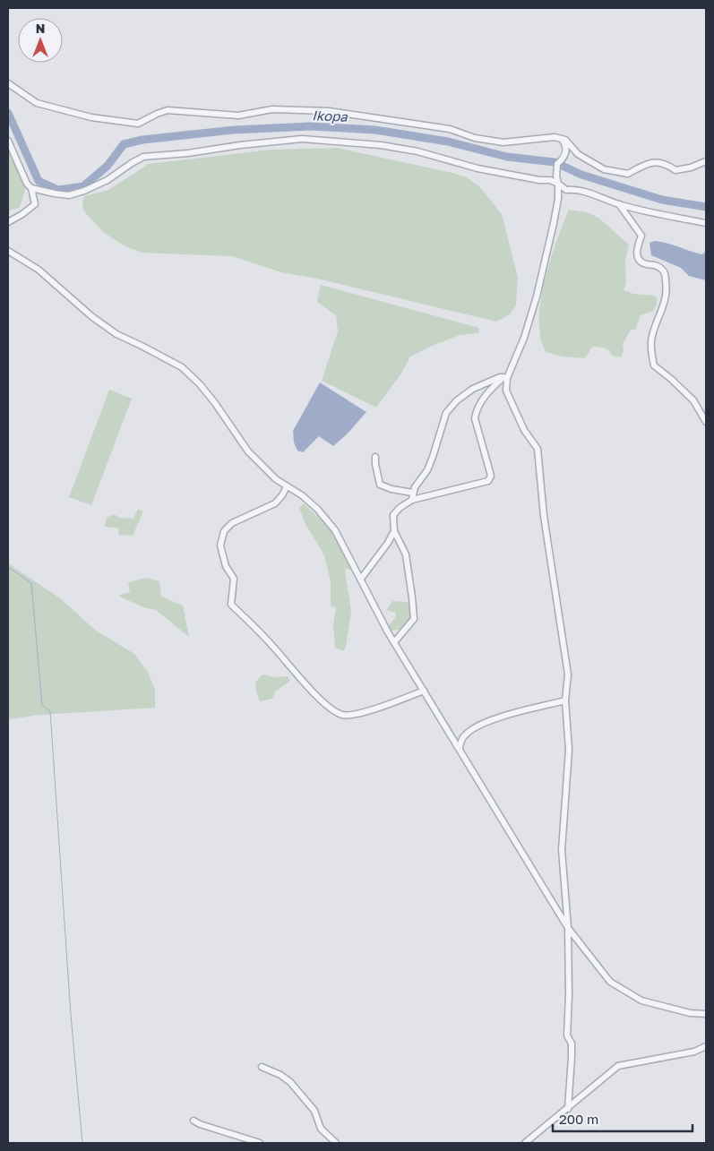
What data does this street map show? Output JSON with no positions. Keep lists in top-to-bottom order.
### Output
{
  "water": ["Ikopa"],
  "scale_bar": "200 m",
  "north": "top"
}
